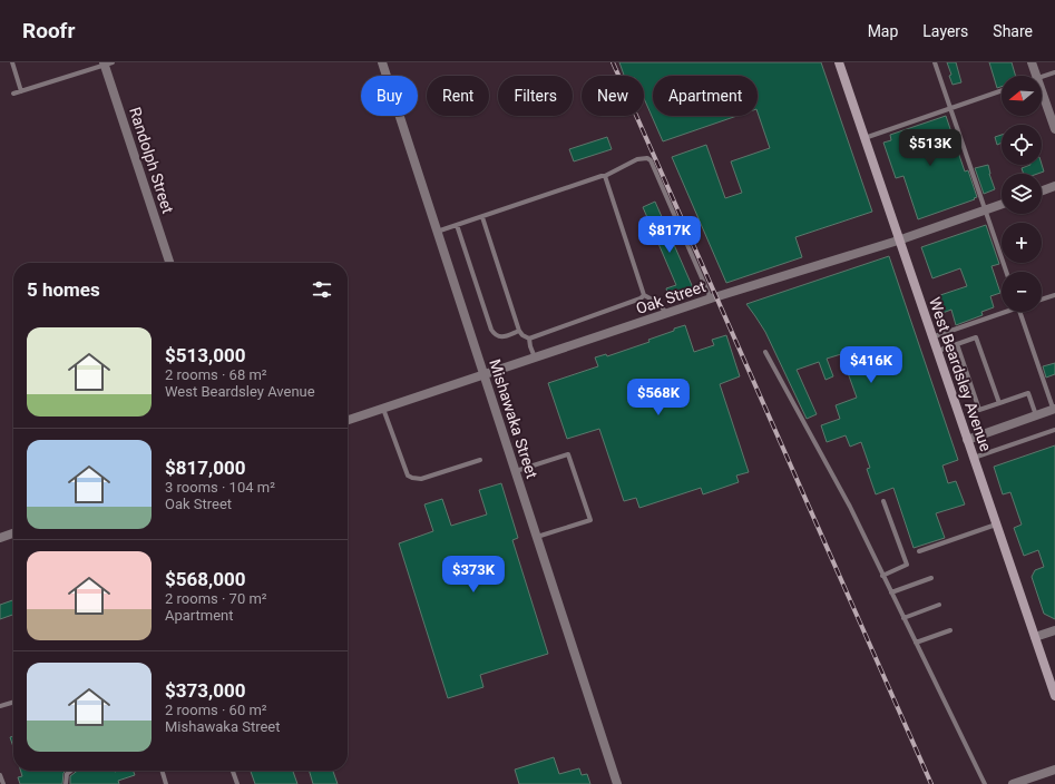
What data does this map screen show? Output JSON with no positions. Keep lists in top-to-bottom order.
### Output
{
  "streets": {
    "main road": ["West Beardsley Avenue"],
    "street": ["Randolph Street", "Oak Street", "Mishawaka Street"]
  },
  "crossings": [
    ["Oak Street", "West Beardsley Avenue"],
    ["Oak Street", "Mishawaka Street"]
  ],
  "north": "left",
  "page": {
    "header": "Roofr",
    "nav": ["Map", "Layers", "Share"],
    "map_buttons": ["+", "−"],
    "chip": [
      "Buy",
      "Rent",
      "Filters",
      "New",
      "Apartment"
    ],
    "price": [
      "$513K",
      "$817K",
      "$416K",
      "$568K",
      "$373K"
    ],
    "heading": "5 homes",
    "list": [
      {
        "name": "$513,000",
        "note": "2 rooms · 68 m² · West Beardsley Avenue"
      },
      {
        "name": "$817,000",
        "note": "3 rooms · 104 m² · Oak Street"
      },
      {
        "name": "$568,000",
        "note": "2 rooms · 70 m² · Apartment"
      },
      {
        "name": "$373,000",
        "note": "2 rooms · 60 m² · Mishawaka Street"
      }
    ]
  }
}
